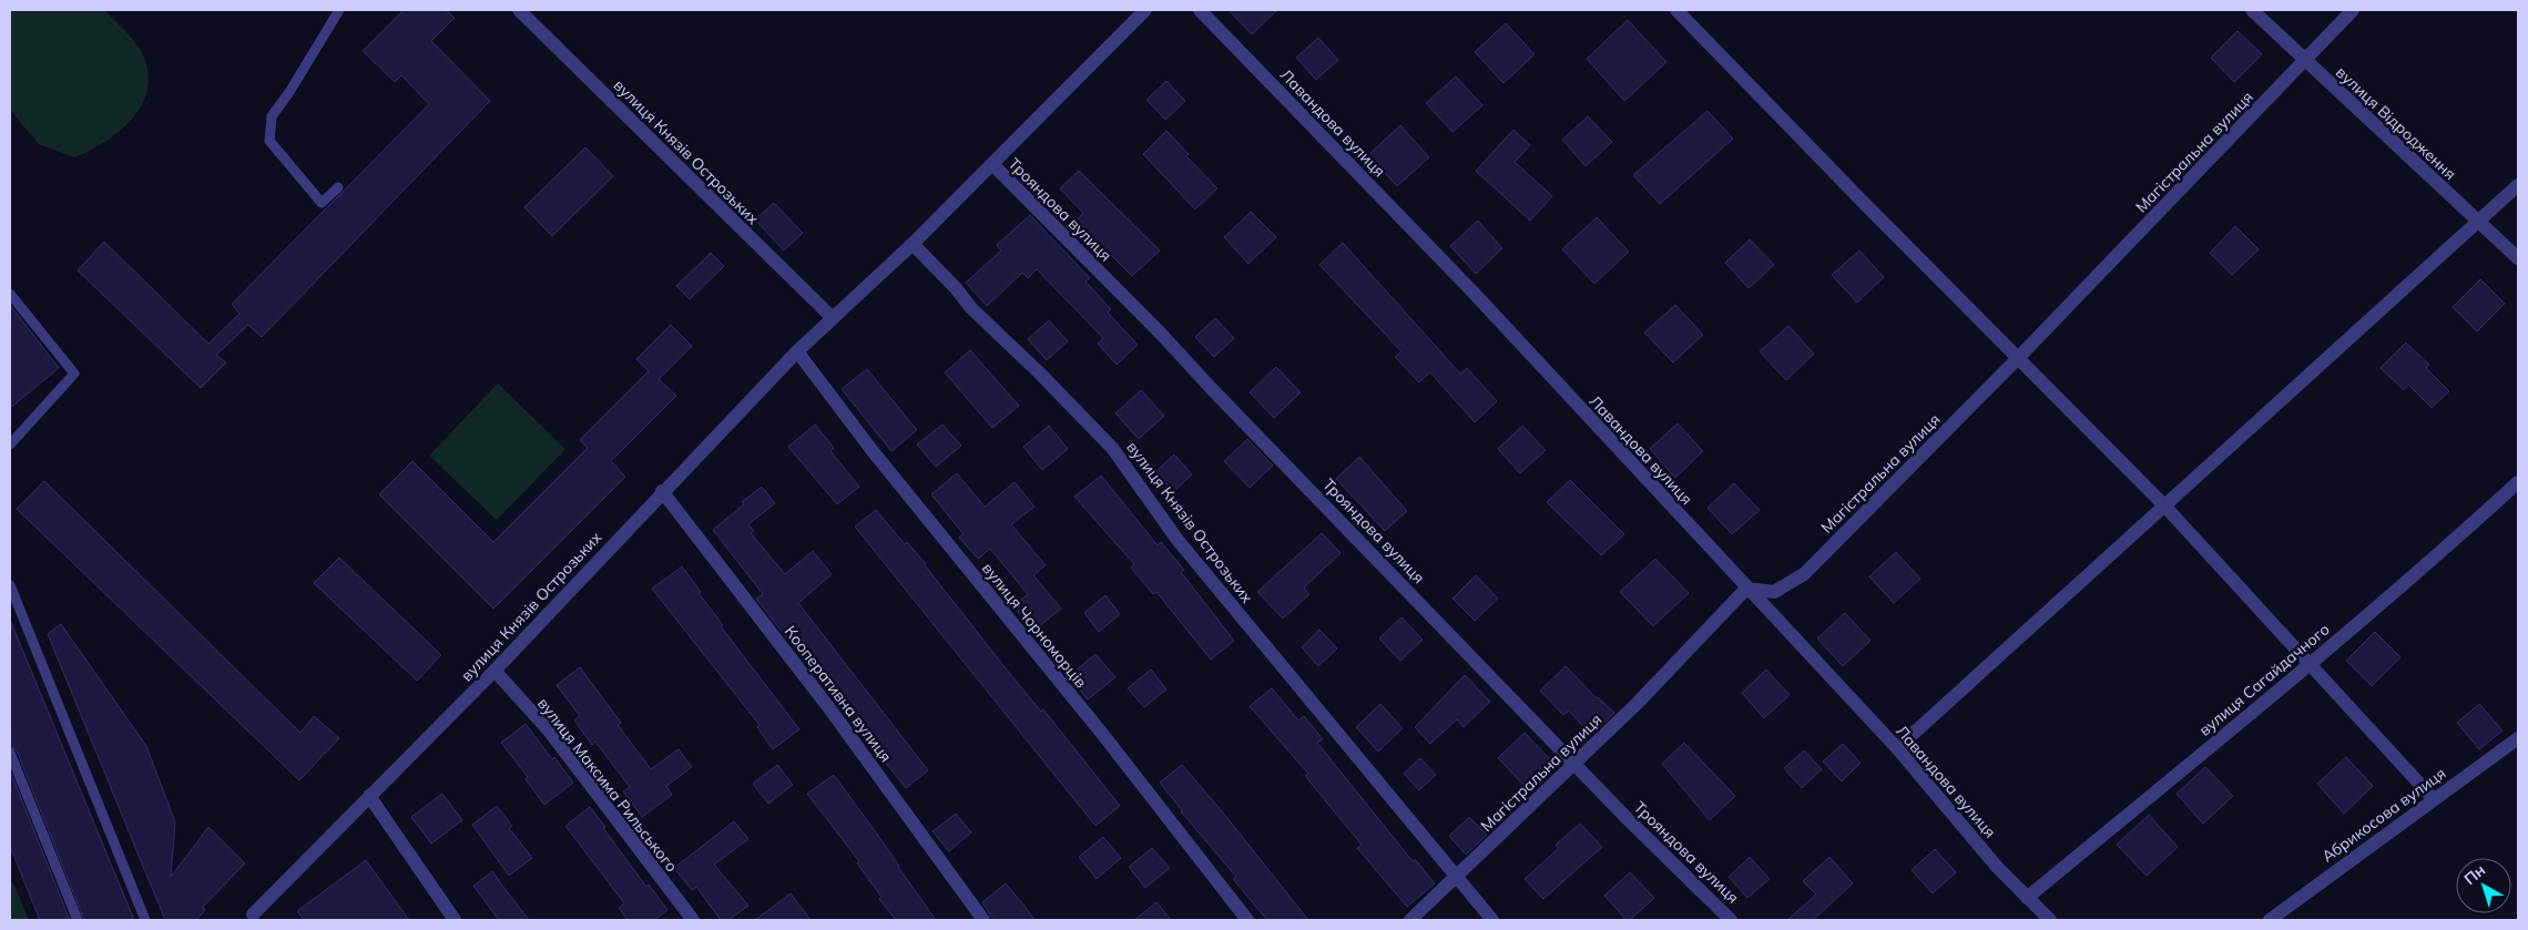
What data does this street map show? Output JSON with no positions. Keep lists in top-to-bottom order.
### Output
{
  "streets": {
    "street": [
      "Лавандова вулиця",
      "вулиця Відродження",
      "вулиця Князів Острозьких",
      "Магістральна вулиця",
      "Трояндова вулиця",
      "вулиця Чорноморців",
      "вулиця Сагайдачного",
      "Кооперативна вулиця",
      "вулиця Максима Рильського",
      "Абрикосова вулиця"
    ]
  },
  "crossings": [
    ["Лавандова вулиця", "Магістральна вулиця"],
    ["Лавандова вулиця", "вулиця Сагайдачного"],
    ["вулиця Відродження", "Магістральна вулиця"],
    ["вулиця Князів Острозьких", "Магістральна вулиця"],
    ["вулиця Князів Острозьких", "вулиця Чорноморців"],
    ["вулиця Князів Острозьких", "Кооперативна вулиця"],
    ["вулиця Князів Острозьких", "вулиця Максима Рильського"],
    ["Магістральна вулиця", "Трояндова вулиця"]
  ],
  "north": "top left"
}
